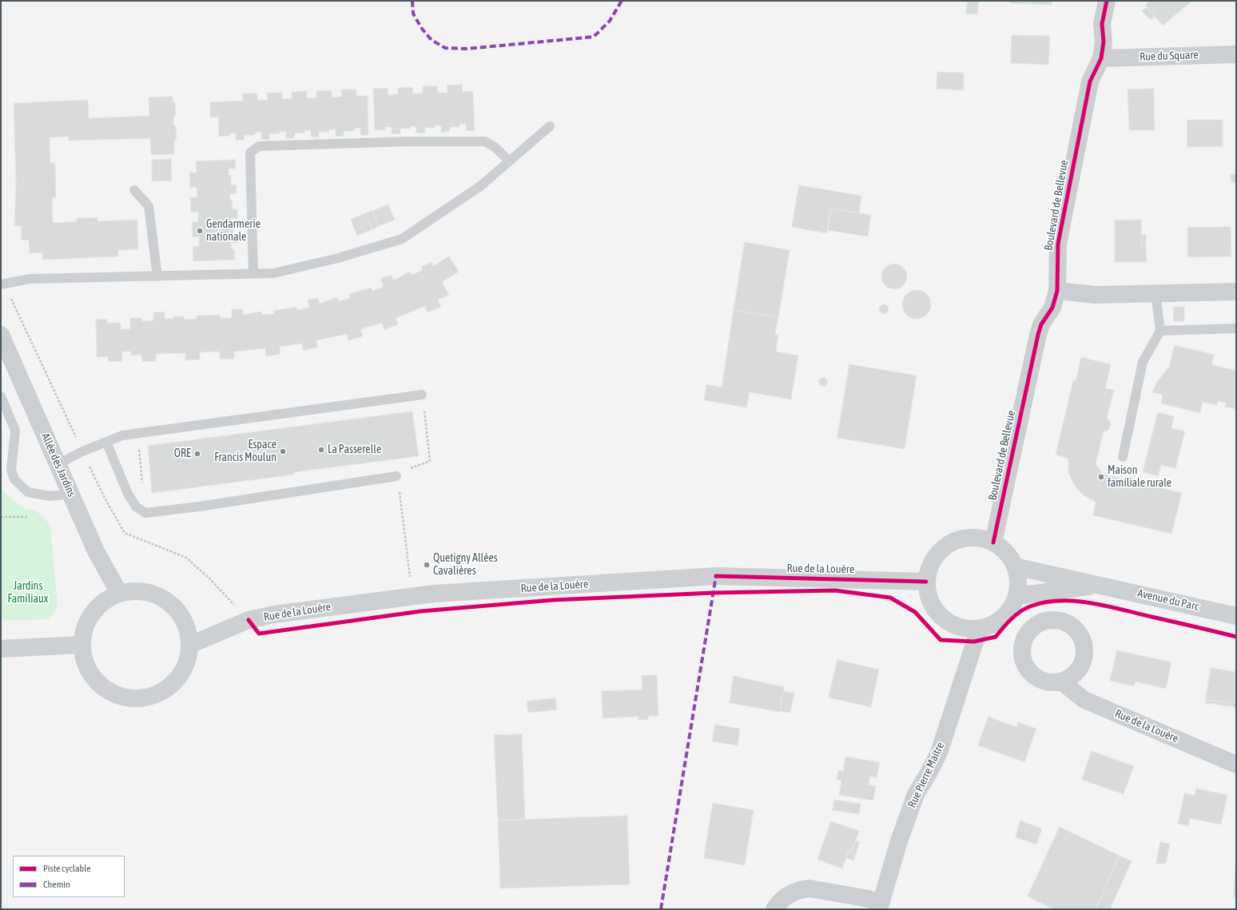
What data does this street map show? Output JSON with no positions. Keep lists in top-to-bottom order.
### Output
{
  "streets": {
    "main road": ["Rue de la Louère", "Avenue du Parc"],
    "street": [
      "Rue du Square",
      "Boulevard de Bellevue",
      "Allée des Jardins",
      "Rue Pierre Maitre"
    ]
  },
  "crossings": [
    ["Rue du Square", "Boulevard de Bellevue"],
    ["Boulevard de Bellevue", "Rue de la Louère"],
    ["Boulevard de Bellevue", "Avenue du Parc"],
    ["Boulevard de Bellevue", "Rue Pierre Maitre"],
    ["Allée des Jardins", "Rue de la Louère"],
    ["Rue de la Louère", "Avenue du Parc"],
    ["Rue de la Louère", "Rue Pierre Maitre"],
    ["Avenue du Parc", "Rue Pierre Maitre"]
  ],
  "parks": ["Jardins Familiaux"],
  "places": [
    "Gendarmerie nationale",
    "La Passerelle",
    "Espace Francis Moulun",
    "ORE",
    "Maison familiale rurale",
    "Quetigny Allées Cavalières"
  ],
  "legend": ["Piste cyclable", "Chemin"]
}
